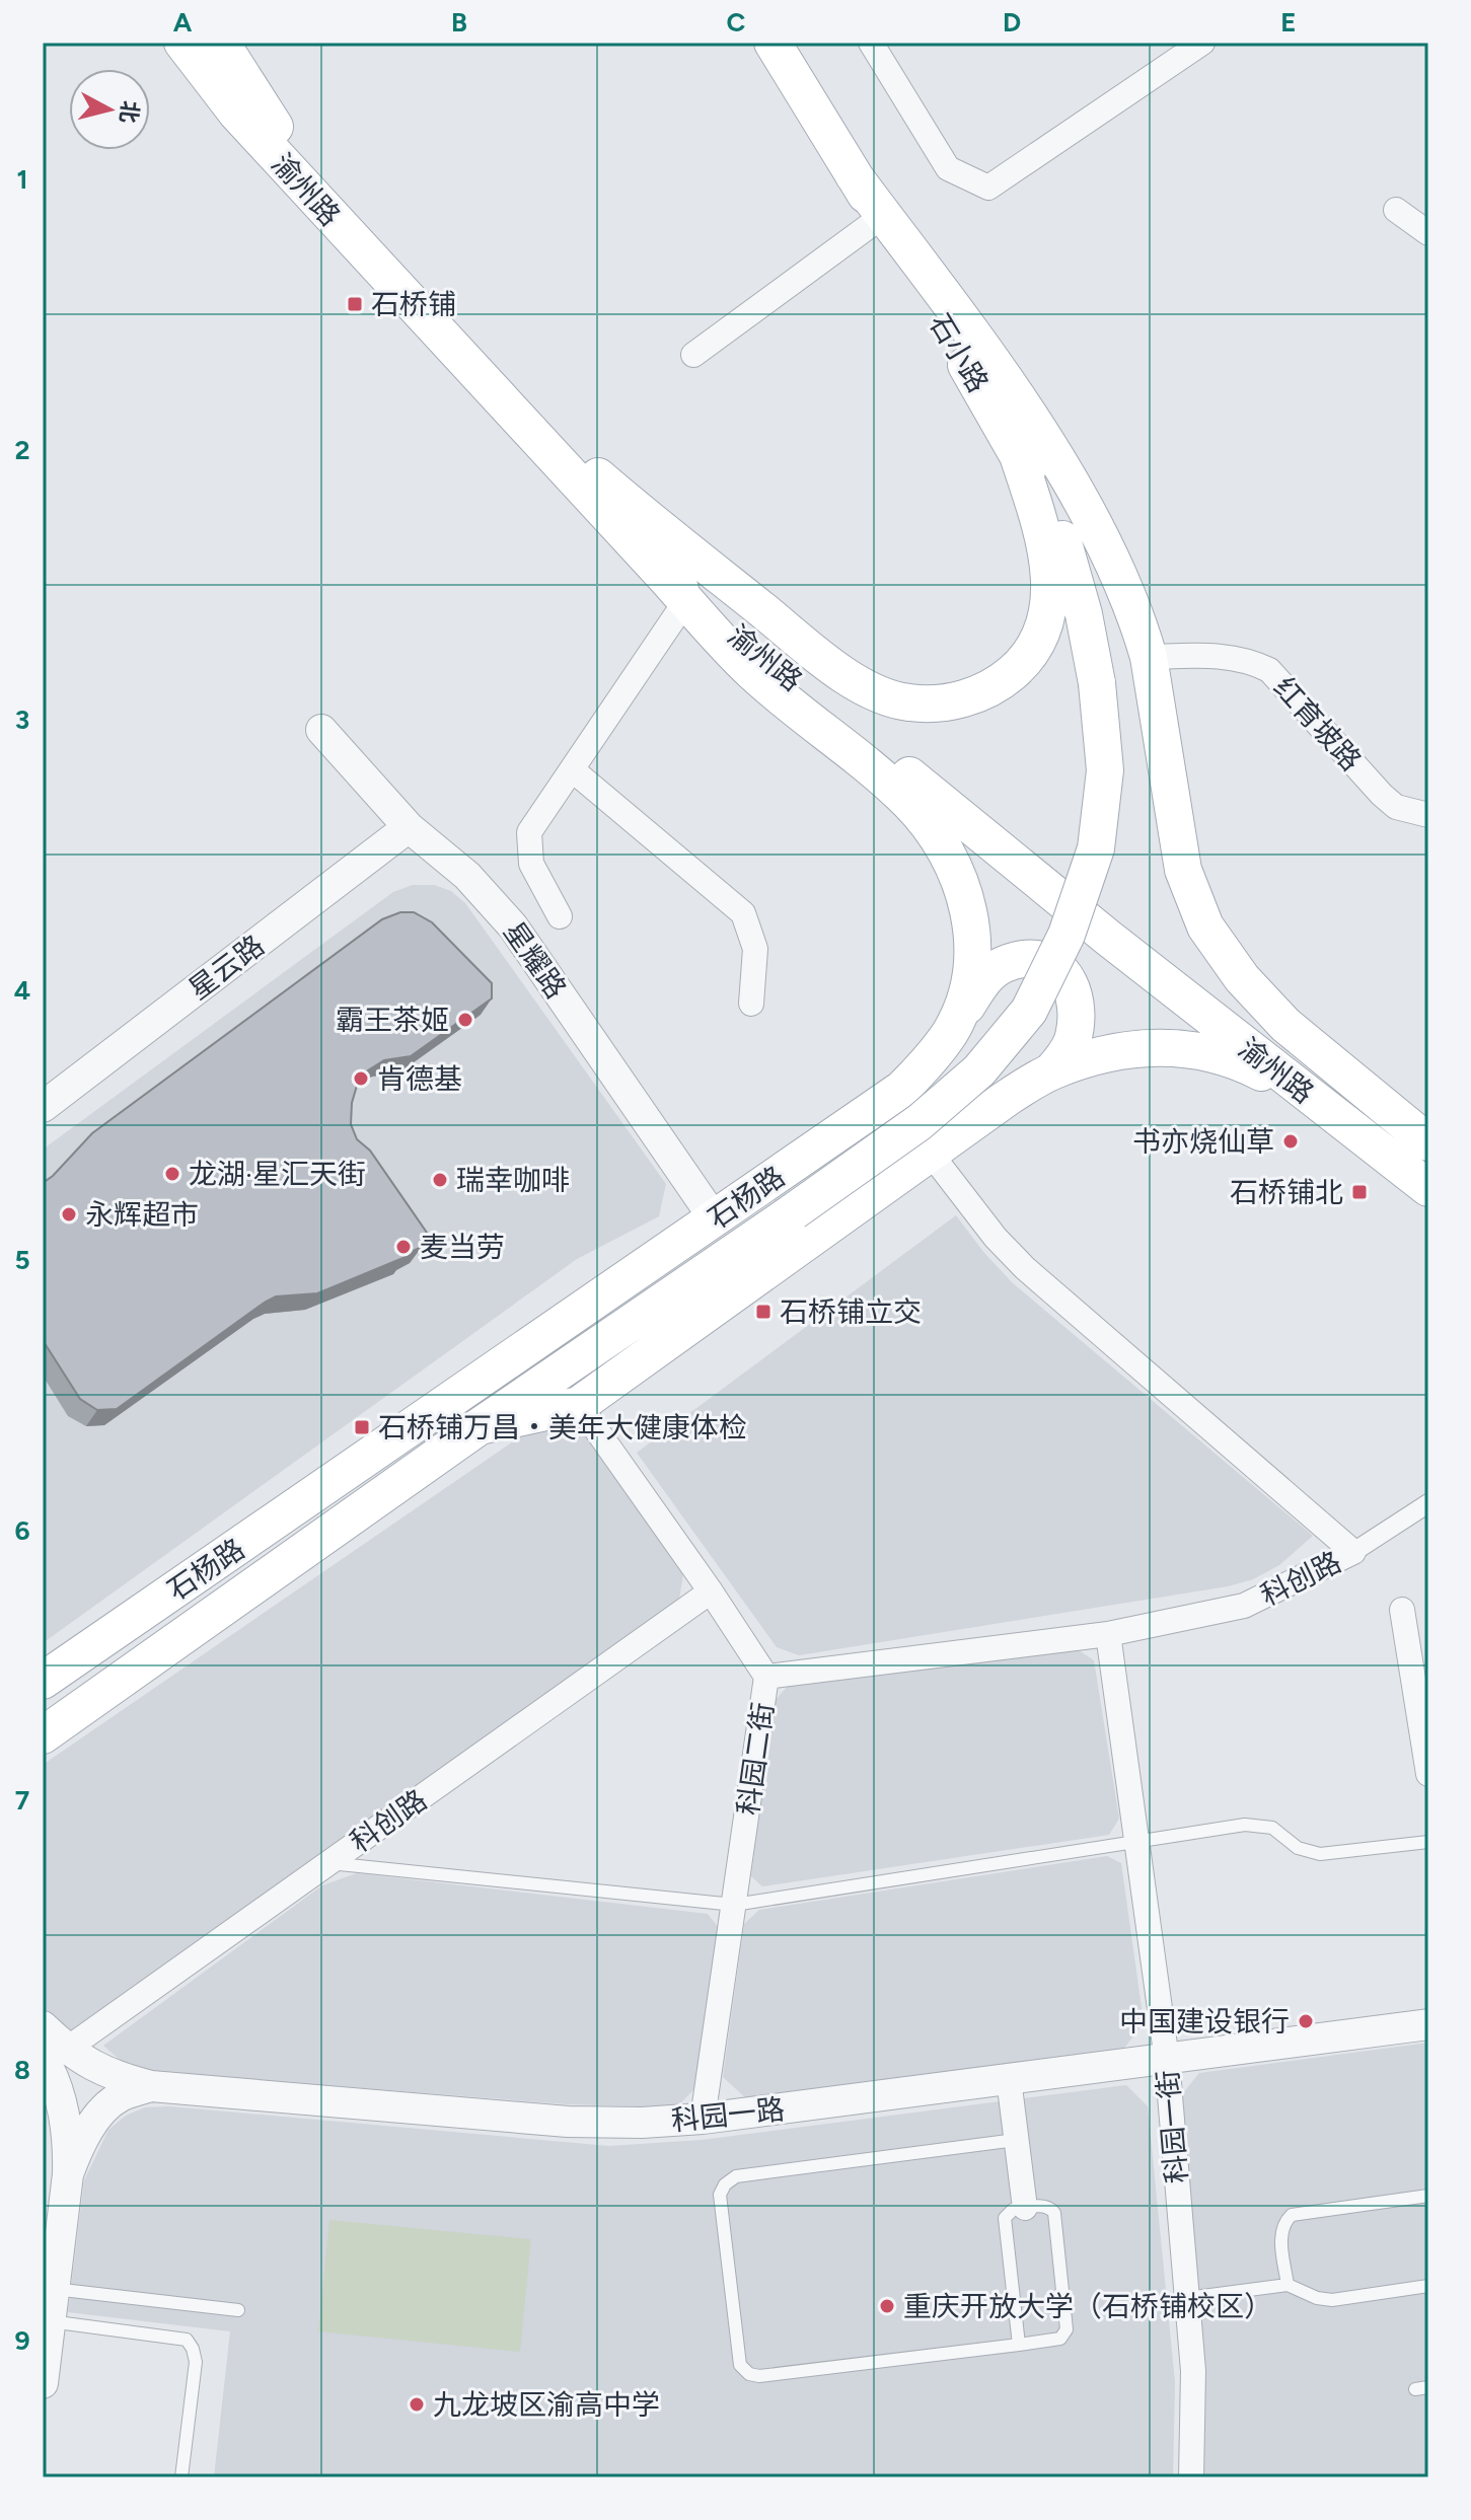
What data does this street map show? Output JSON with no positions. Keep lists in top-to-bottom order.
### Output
{
  "streets": {
    "main road": ["渝州路", "石小路", "石杨路"],
    "street": [
      "红育坡路",
      "星耀路",
      "星云路",
      "科创路",
      "科园二街",
      "科园一路",
      "科园一街"
    ]
  },
  "crossings": [
    ["渝州路", "石小路"],
    ["渝州路", "红育坡路"],
    ["渝州路", "石杨路"],
    ["石小路", "石杨路"],
    ["星耀路", "星云路"],
    ["星耀路", "石杨路"],
    ["科创路", "科园二街"],
    ["科创路", "科园一街"],
    ["科园二街", "科园一路"],
    ["科园一路", "科园一街"]
  ],
  "places": {
    "transit": [
      "石桥铺",
      "石桥铺北",
      "石桥铺立交",
      "石桥铺万昌‧美年大健康体检"
    ],
    "other": [
      "霸王茶姬",
      "肯德基",
      "书亦烧仙草",
      "龙湖·星汇天街",
      "瑞幸咖啡",
      "永辉超市",
      "麦当劳",
      "中国建设银行",
      "重庆开放大学（石桥铺校区）",
      "九龙坡区渝高中学"
    ]
  },
  "north": "right",
  "grid": {
    "columns": [
      "A",
      "B",
      "C",
      "D",
      "E"
    ],
    "rows": [
      "1",
      "2",
      "3",
      "4",
      "5",
      "6",
      "7",
      "8",
      "9"
    ]
  }
}
